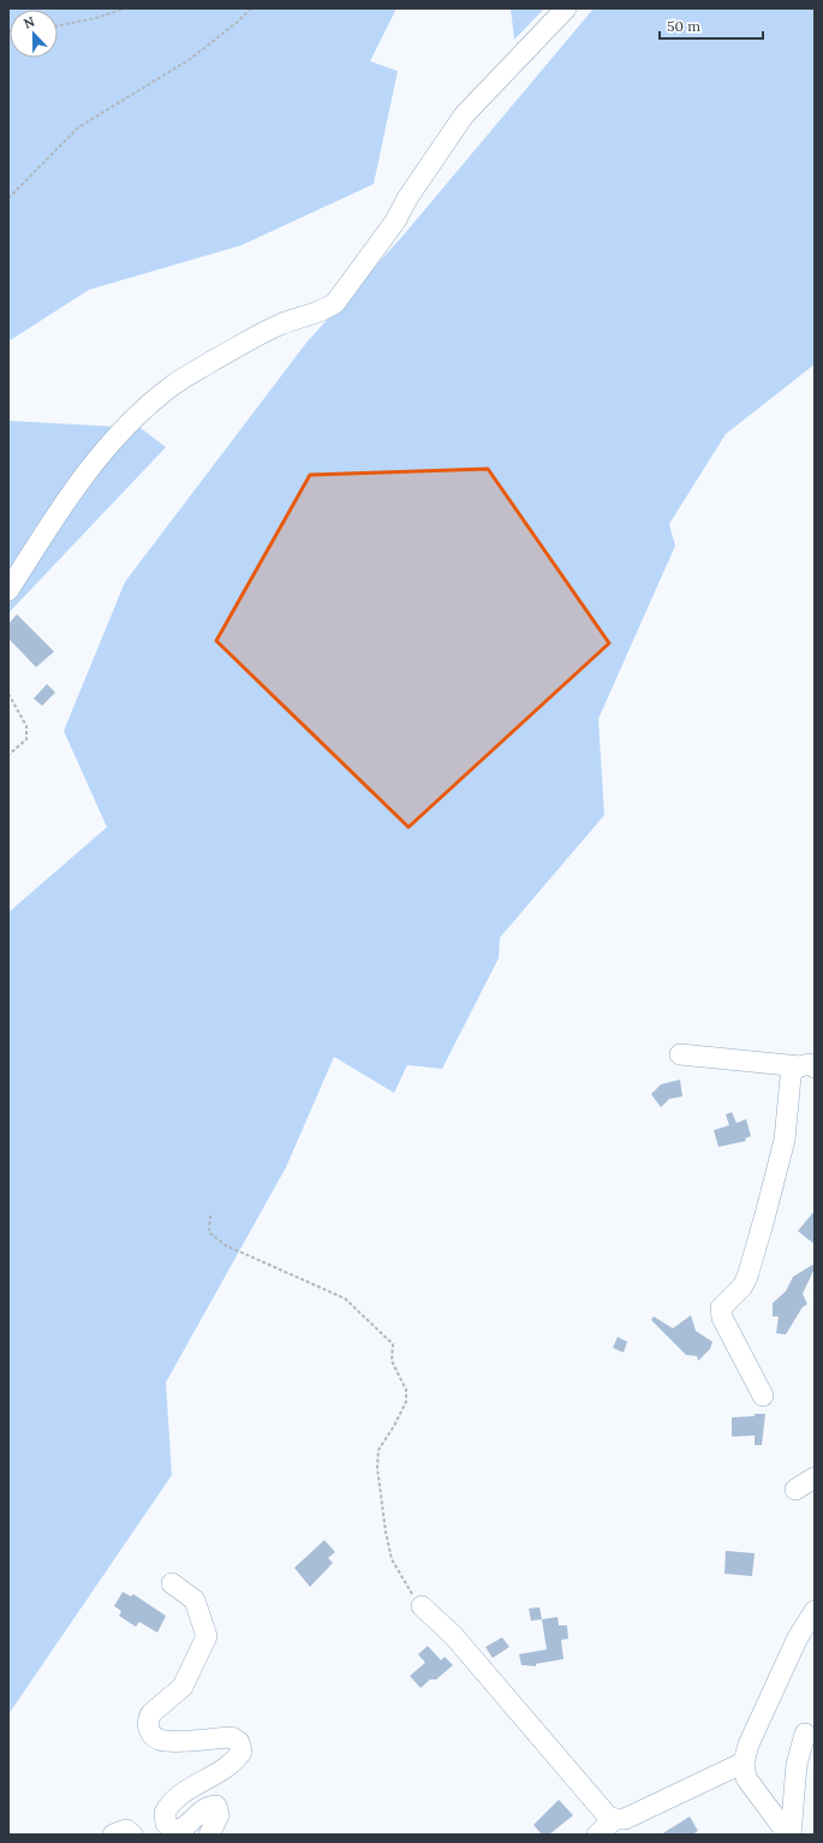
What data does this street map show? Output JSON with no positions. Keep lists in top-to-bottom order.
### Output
{
  "scale_bar": "50 m",
  "north": "top"
}
